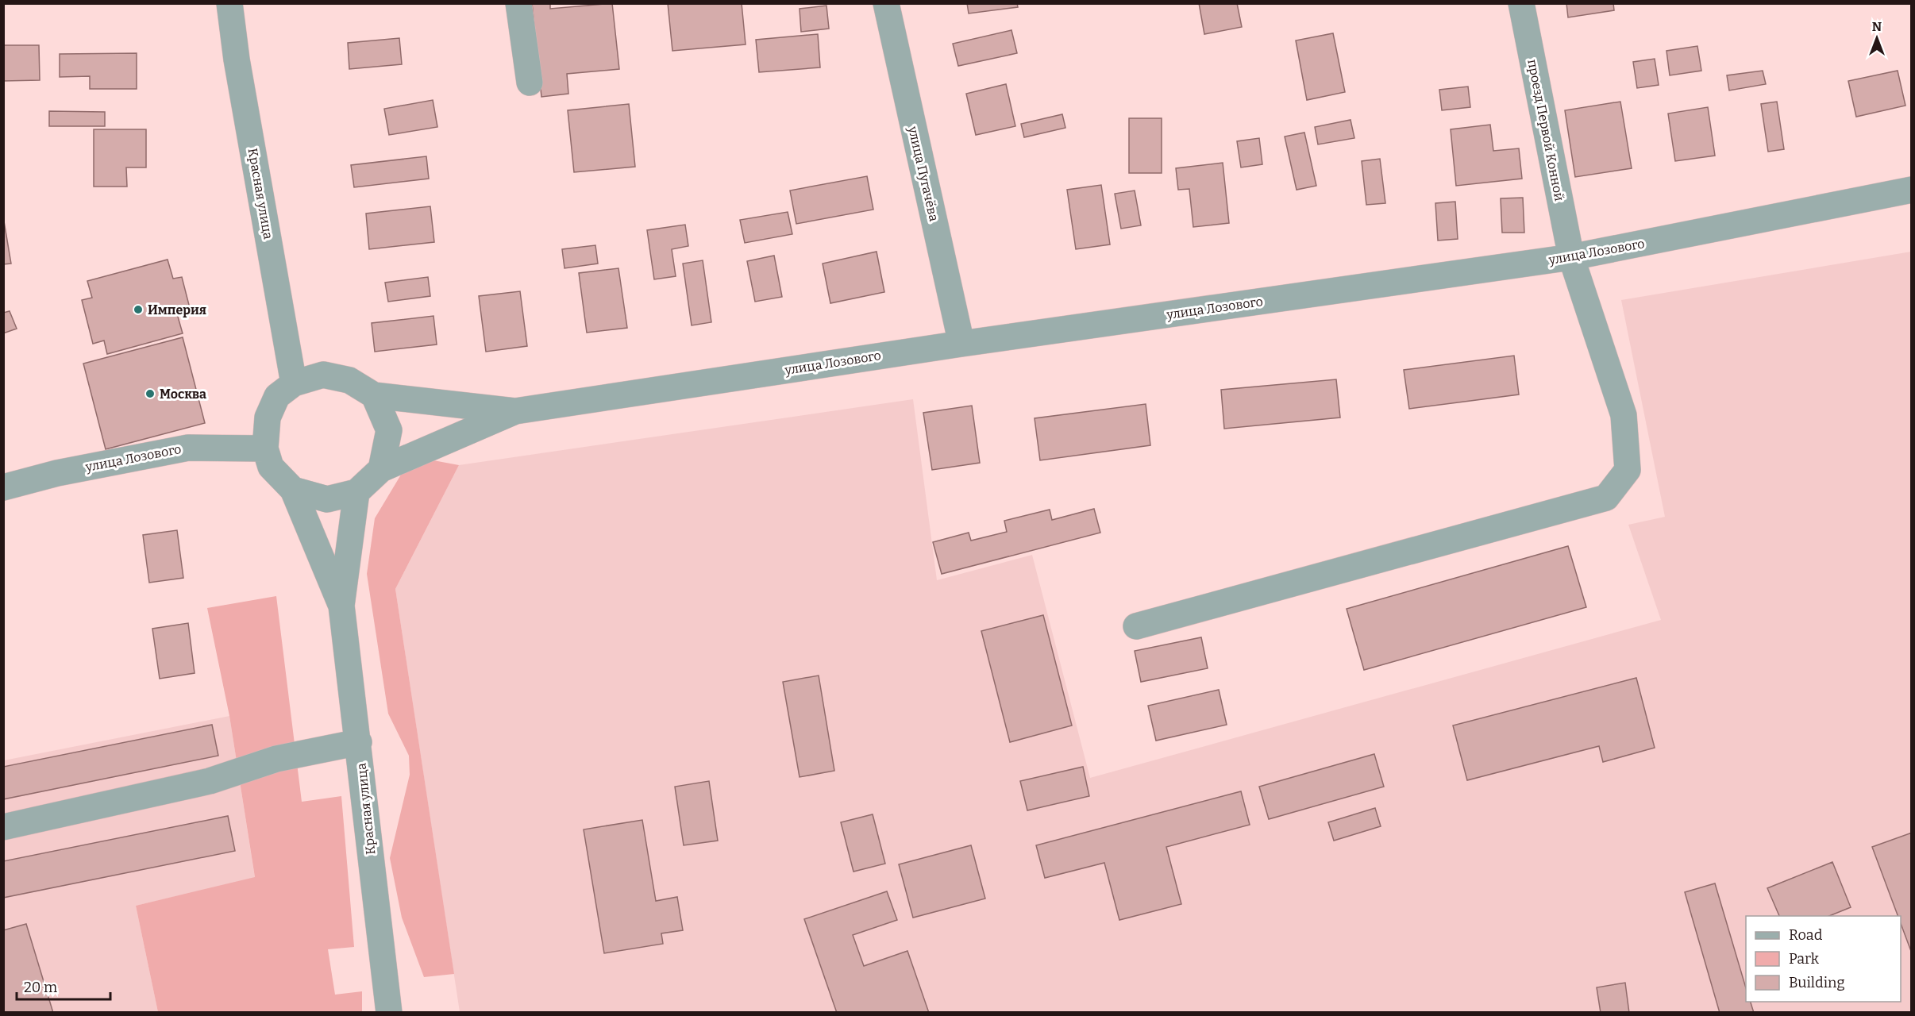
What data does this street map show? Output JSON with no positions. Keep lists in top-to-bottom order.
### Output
{
  "streets": {
    "street": [
      "проезд Первой Конной",
      "улица Пугачёва",
      "Красная улица",
      "улица Лозового"
    ]
  },
  "crossings": [
    ["проезд Первой Конной", "улица Лозового"],
    ["улица Пугачёва", "улица Лозового"],
    ["Красная улица", "улица Лозового"]
  ],
  "places": ["Империя", "Москва"],
  "legend": ["Road", "Park", "Building"],
  "scale_bar": "20 m",
  "north": "top"
}
